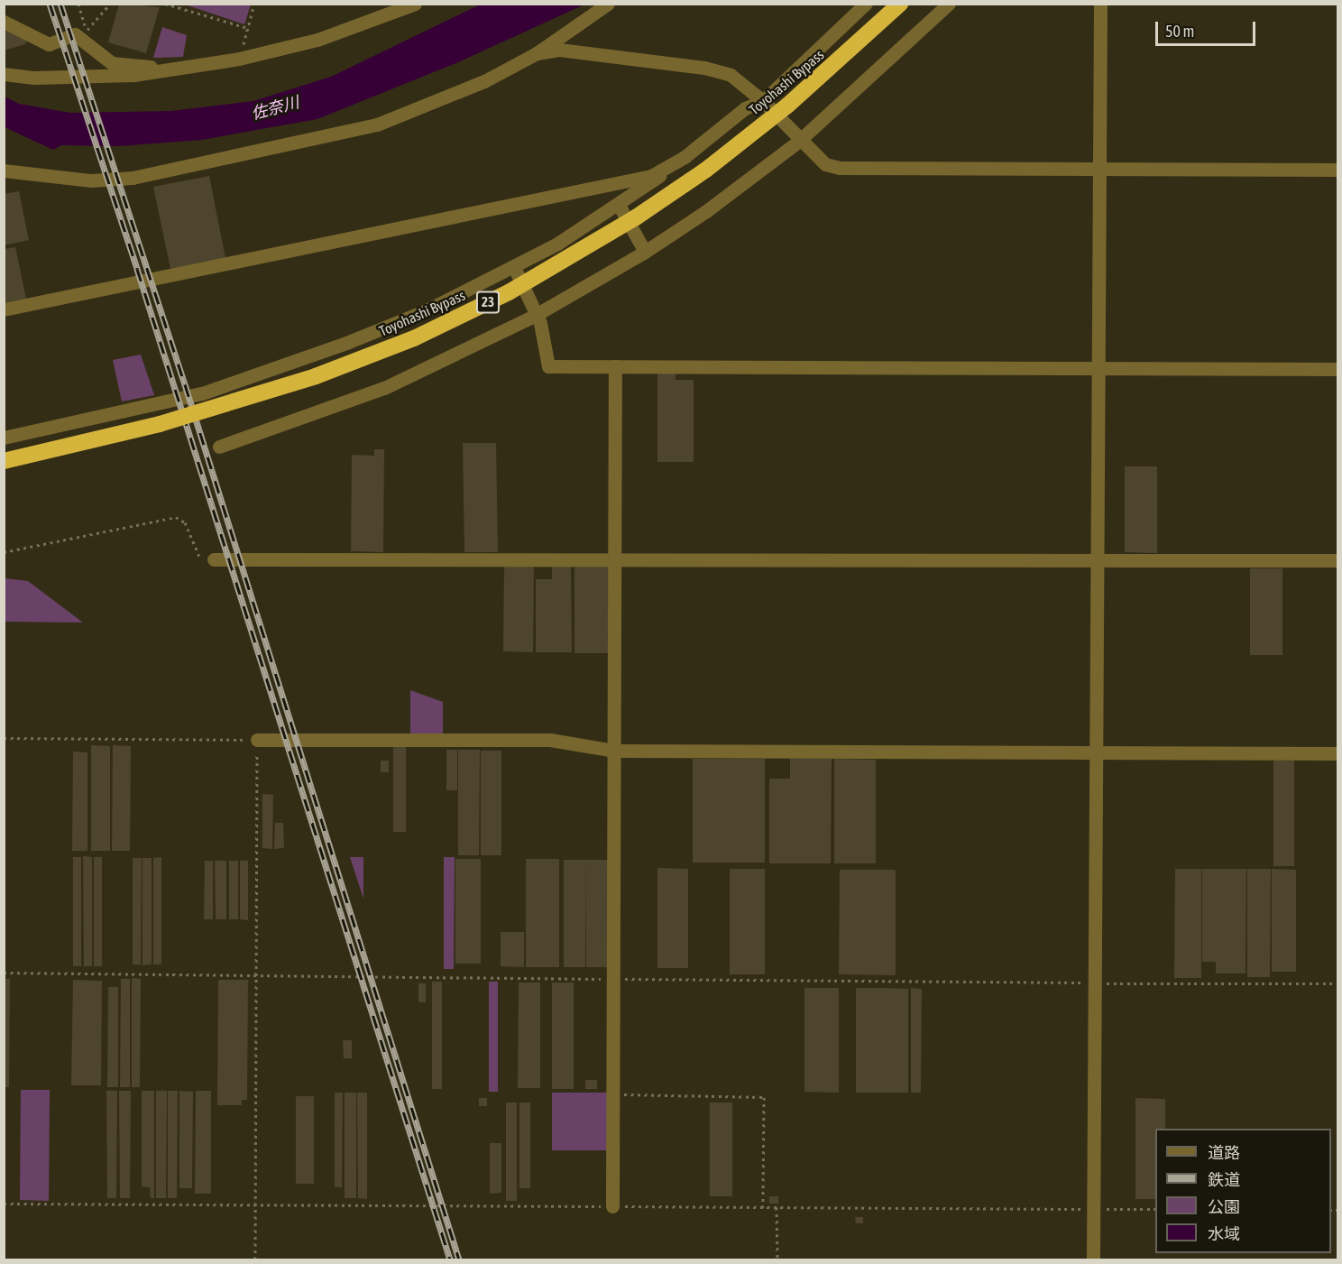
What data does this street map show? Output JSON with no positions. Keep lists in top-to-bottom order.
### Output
{
  "streets": {
    "highway": ["Toyohashi Bypass", "23"]
  },
  "water": ["佐奈川"],
  "legend": [
    "道路",
    "鉄道",
    "公園",
    "水域"
  ],
  "scale_bar": "50 m"
}
